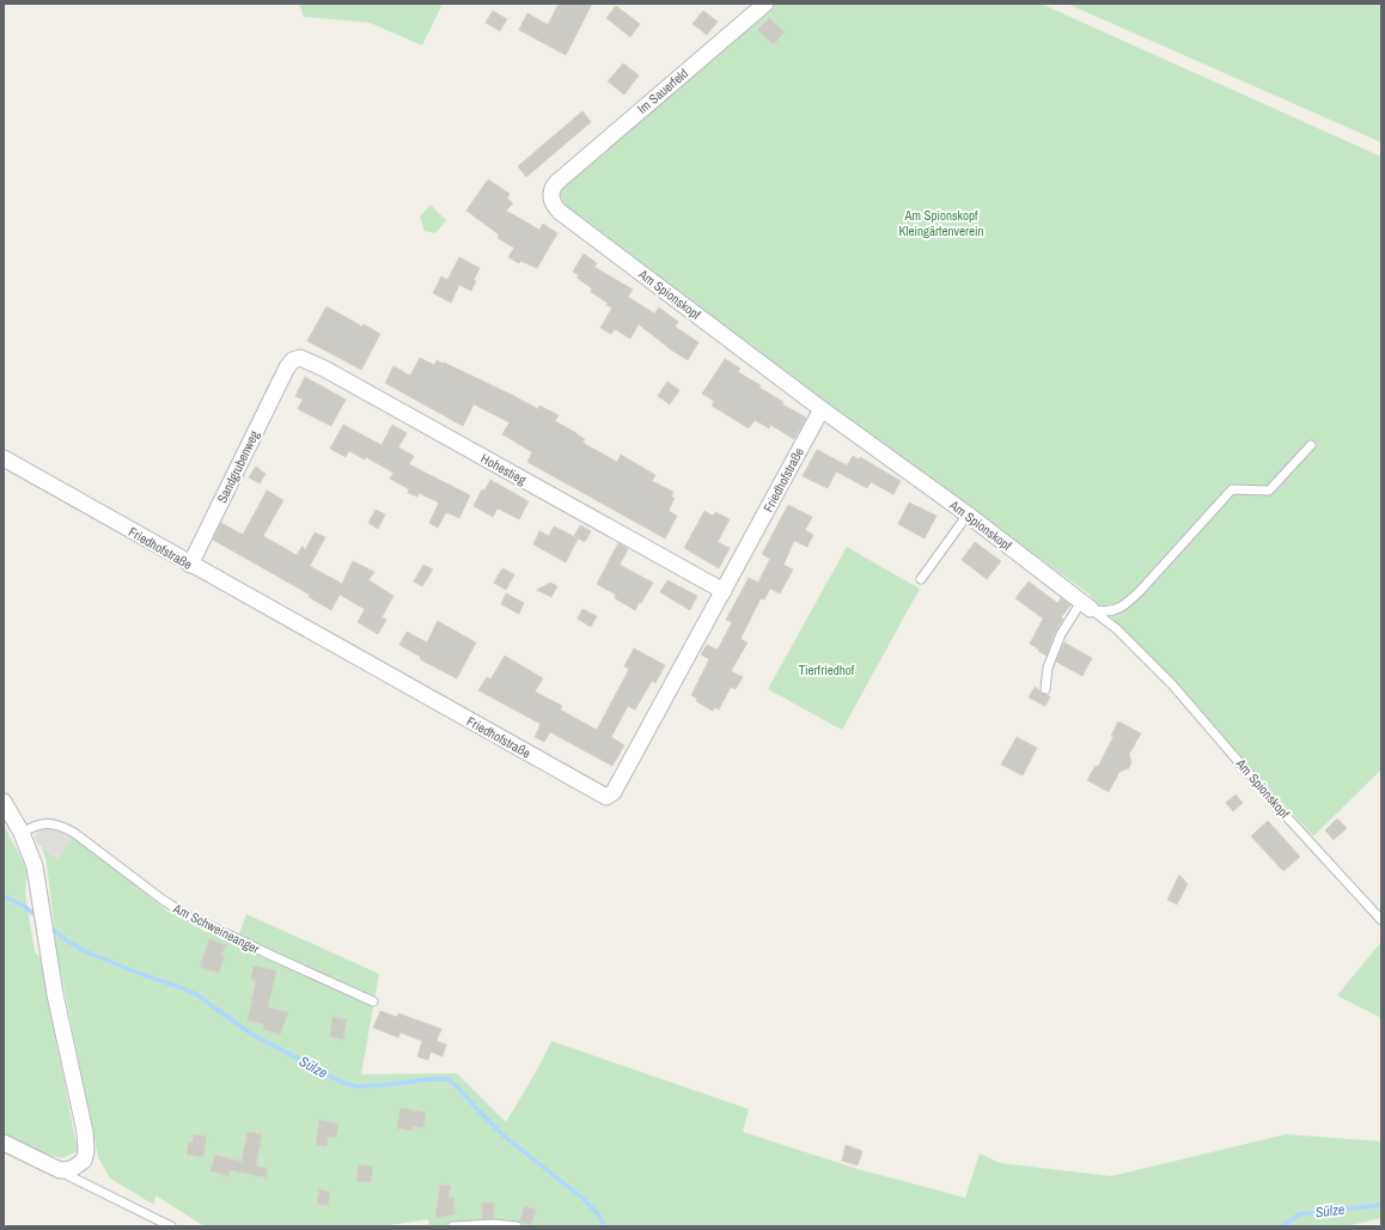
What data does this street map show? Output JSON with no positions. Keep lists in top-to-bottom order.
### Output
{
  "streets": {
    "street": [
      "Im Sauerfeld",
      "Am Spionskopf",
      "Sandgrubenweg",
      "Hohestieg",
      "Friedhofstraße"
    ],
    "lane": ["Am Schweineanger"]
  },
  "crossings": [
    ["Im Sauerfeld", "Am Spionskopf"],
    ["Am Spionskopf", "Friedhofstraße"],
    ["Sandgrubenweg", "Hohestieg"],
    ["Sandgrubenweg", "Friedhofstraße"],
    ["Hohestieg", "Friedhofstraße"]
  ],
  "water": ["Sülze"],
  "parks": ["Am Spionskopf Kleingärtenverein", "Tierfriedhof"]
}
